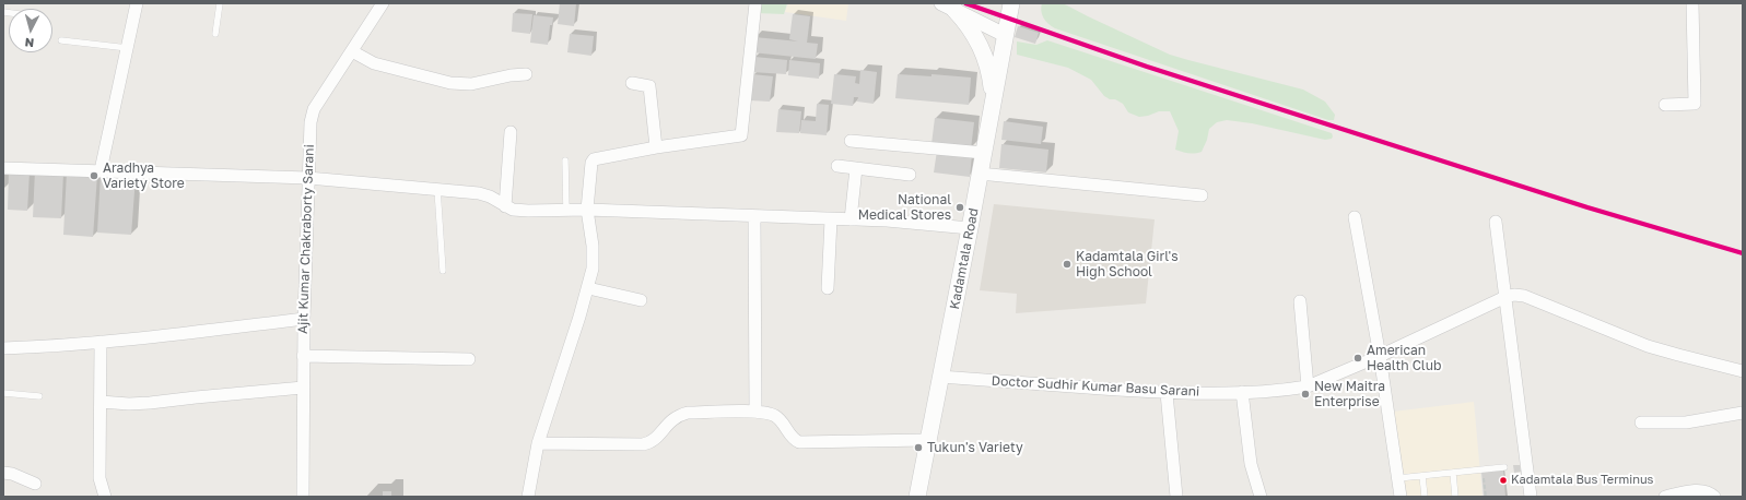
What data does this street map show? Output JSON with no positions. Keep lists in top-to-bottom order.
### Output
{
  "streets": {
    "main road": ["Kadamtala Road"],
    "street": ["Ajit Kumar Chakraborty Sarani", "Doctor Sudhir Kumar Basu Sarani"]
  },
  "crossings": [
    ["Kadamtala Road", "Doctor Sudhir Kumar Basu Sarani"]
  ],
  "places": [
    "Aradhya Variety Store",
    "National Medical Stores",
    "Kadamtala Girl's High School",
    "American Health Club",
    "New Maitra Enterprise",
    "Tukun's Variety",
    "Kadamtala Bus Terminus"
  ],
  "north": "bottom"
}
